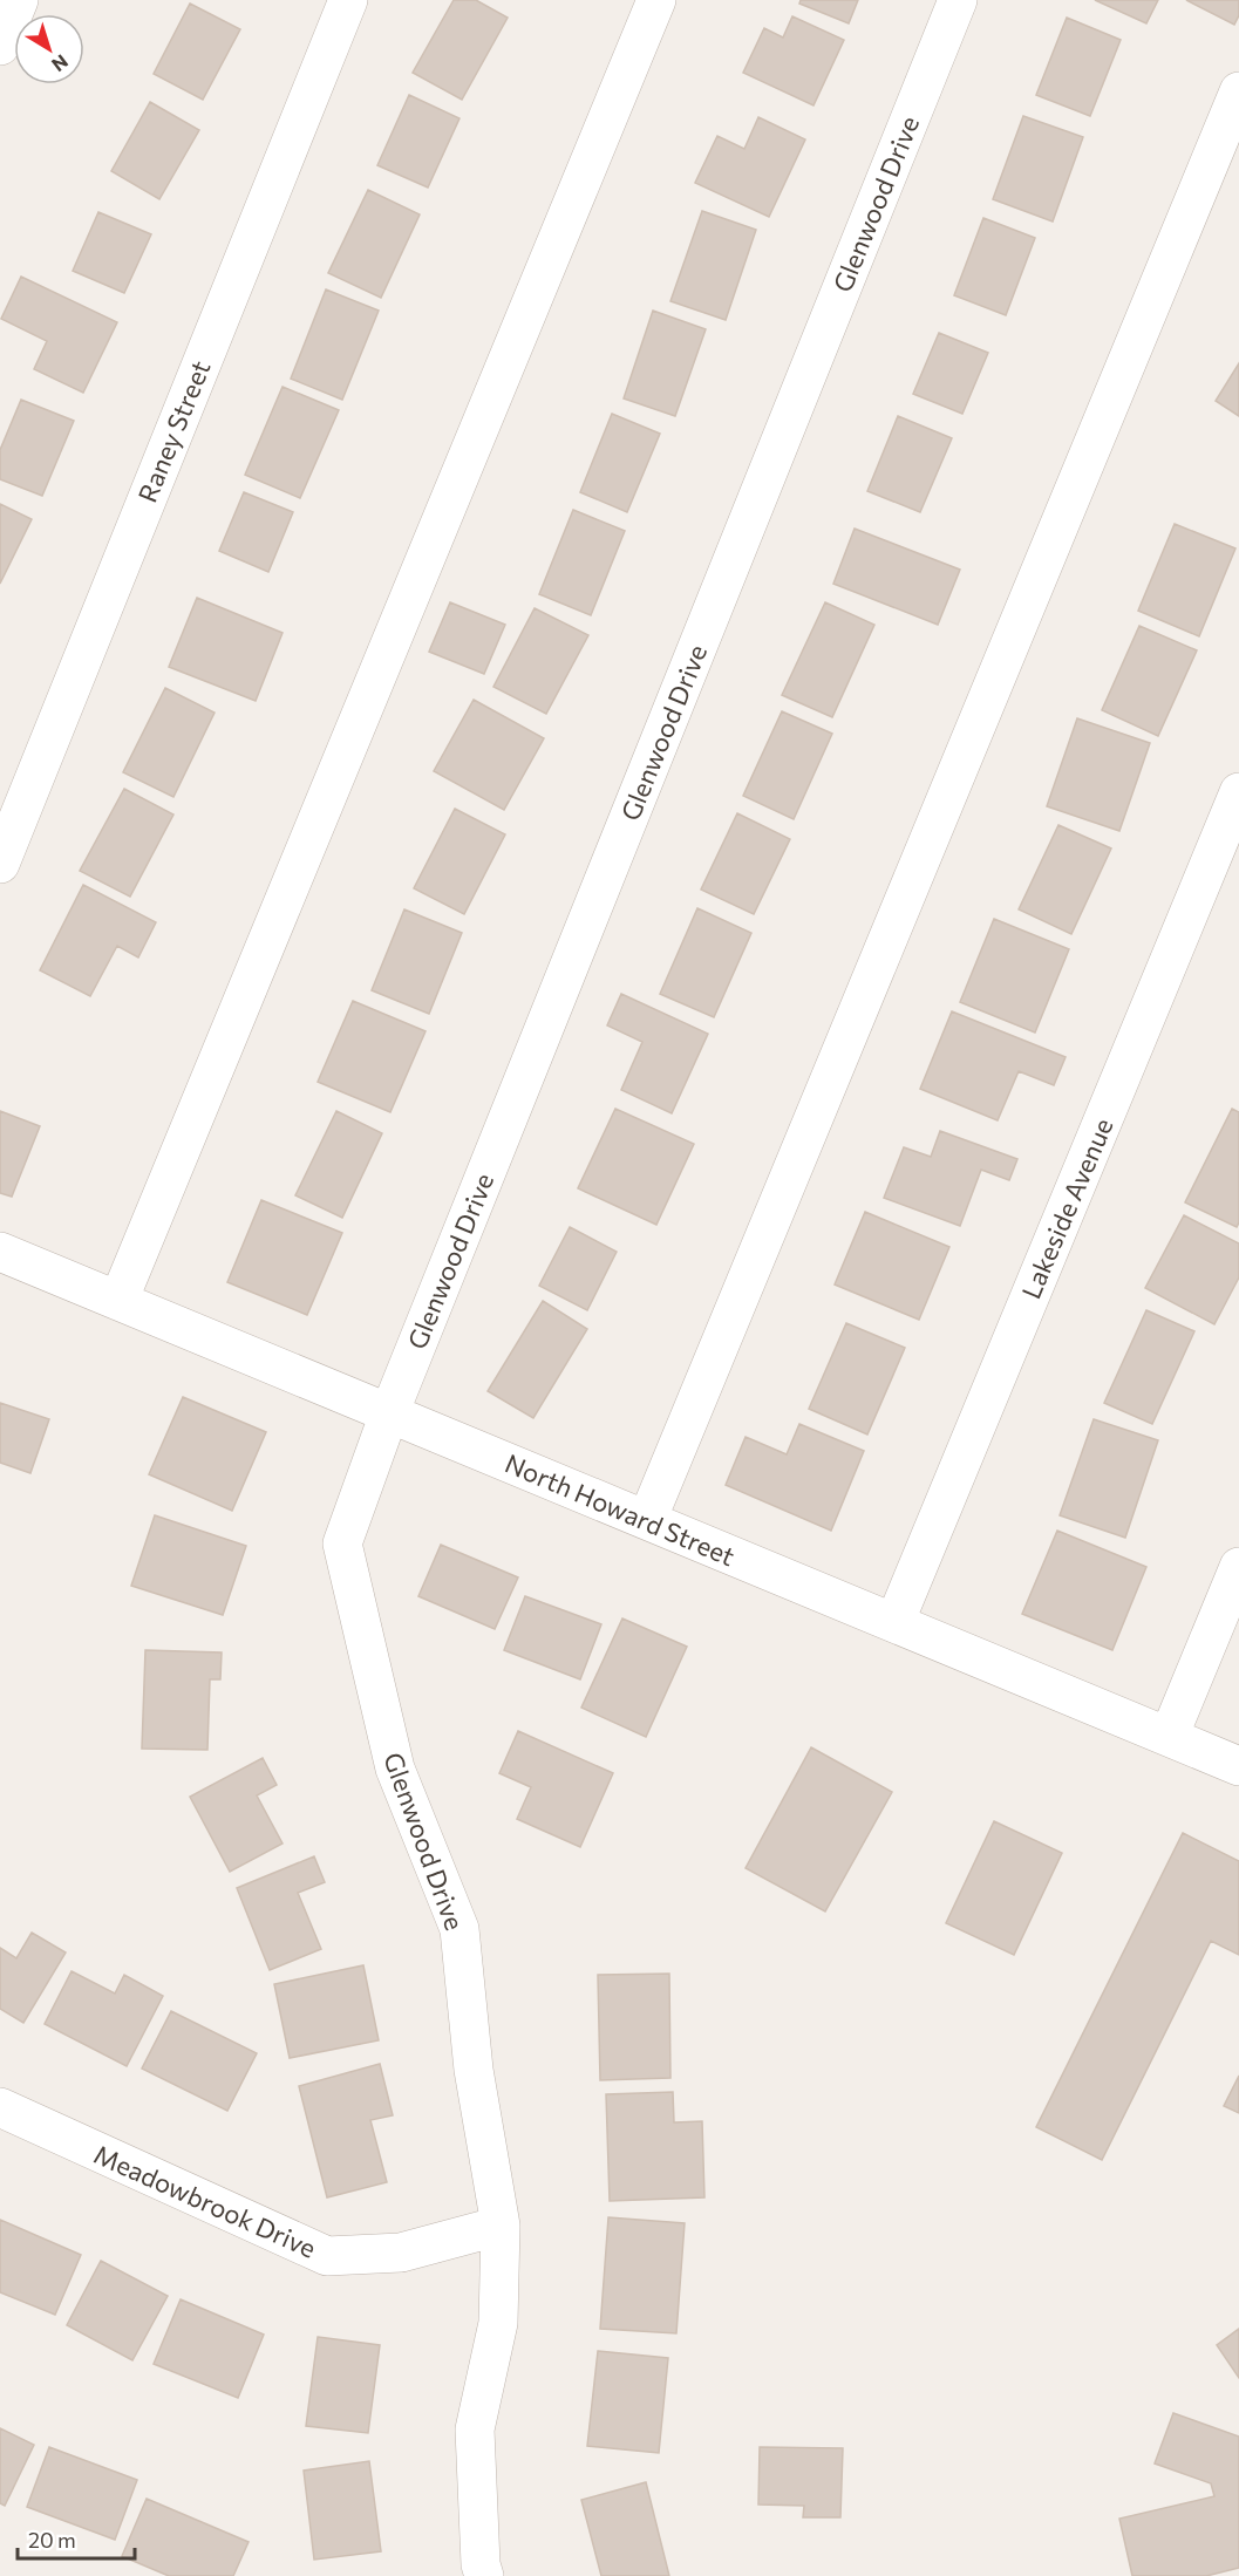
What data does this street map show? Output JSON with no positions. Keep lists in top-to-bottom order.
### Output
{
  "streets": {
    "street": [
      "Glenwood Drive",
      "Raney Street",
      "Lakeside Avenue",
      "North Howard Street",
      "Meadowbrook Drive"
    ]
  },
  "crossings": [
    ["Glenwood Drive", "North Howard Street"],
    ["Glenwood Drive", "Meadowbrook Drive"],
    ["Lakeside Avenue", "North Howard Street"]
  ],
  "scale_bar": "20 m",
  "north": "bottom right"
}
